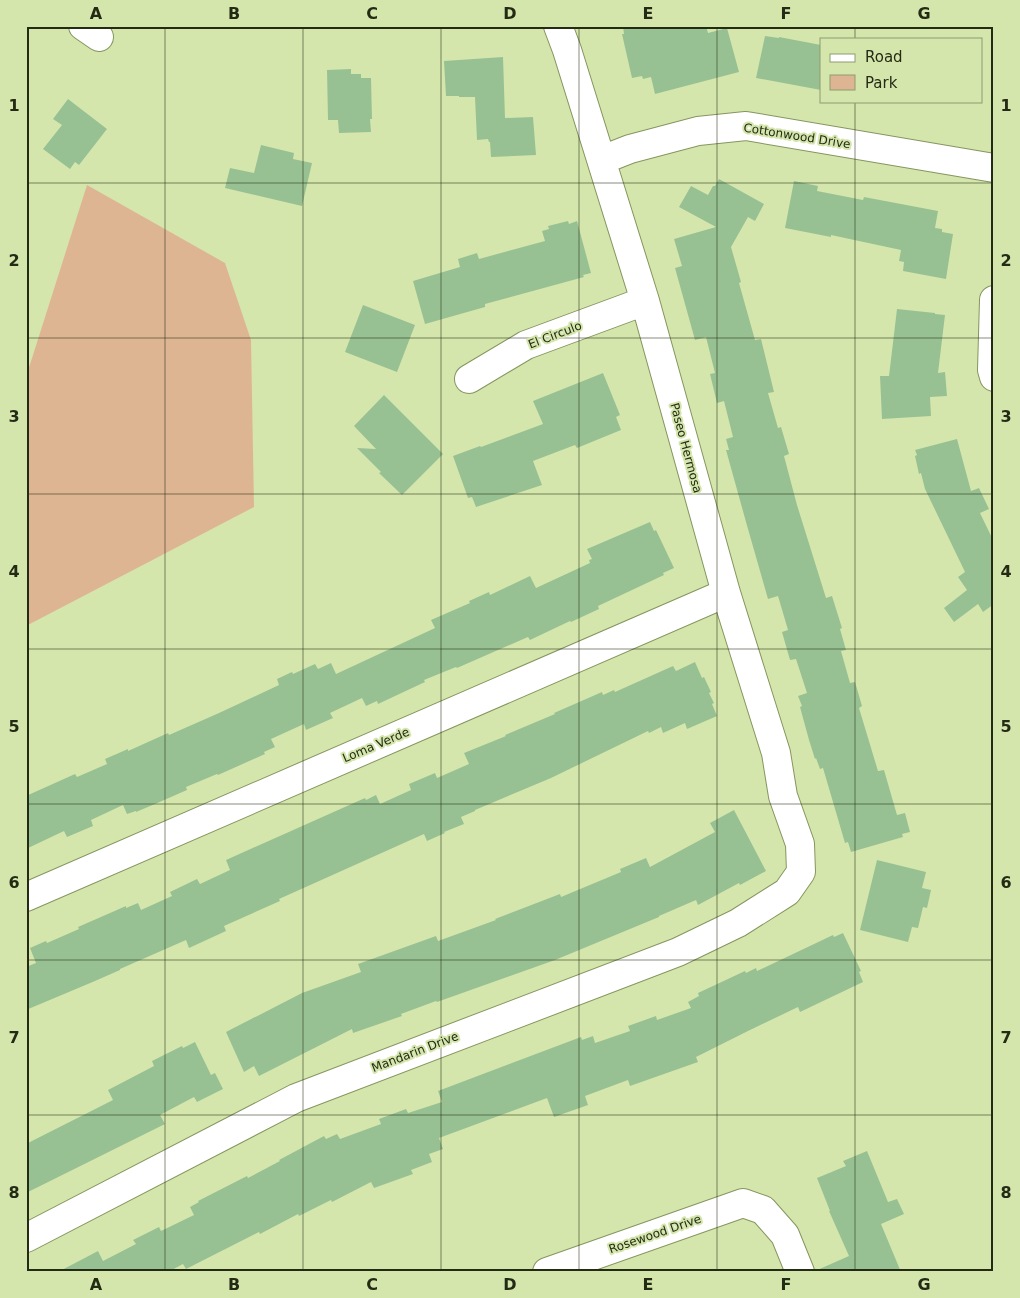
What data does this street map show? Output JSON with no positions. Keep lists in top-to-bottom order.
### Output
{
  "streets": {
    "street": [
      "Cottonwood Drive",
      "El Circulo",
      "Paseo Hermosa",
      "Loma Verde",
      "Mandarin Drive",
      "Rosewood Drive"
    ]
  },
  "crossings": [
    ["Cottonwood Drive", "Paseo Hermosa"],
    ["El Circulo", "Paseo Hermosa"],
    ["Paseo Hermosa", "Loma Verde"],
    ["Paseo Hermosa", "Mandarin Drive"]
  ],
  "legend": ["Road", "Park"],
  "grid": {
    "columns": [
      "A",
      "B",
      "C",
      "D",
      "E",
      "F",
      "G"
    ],
    "rows": [
      "1",
      "2",
      "3",
      "4",
      "5",
      "6",
      "7",
      "8"
    ]
  }
}
